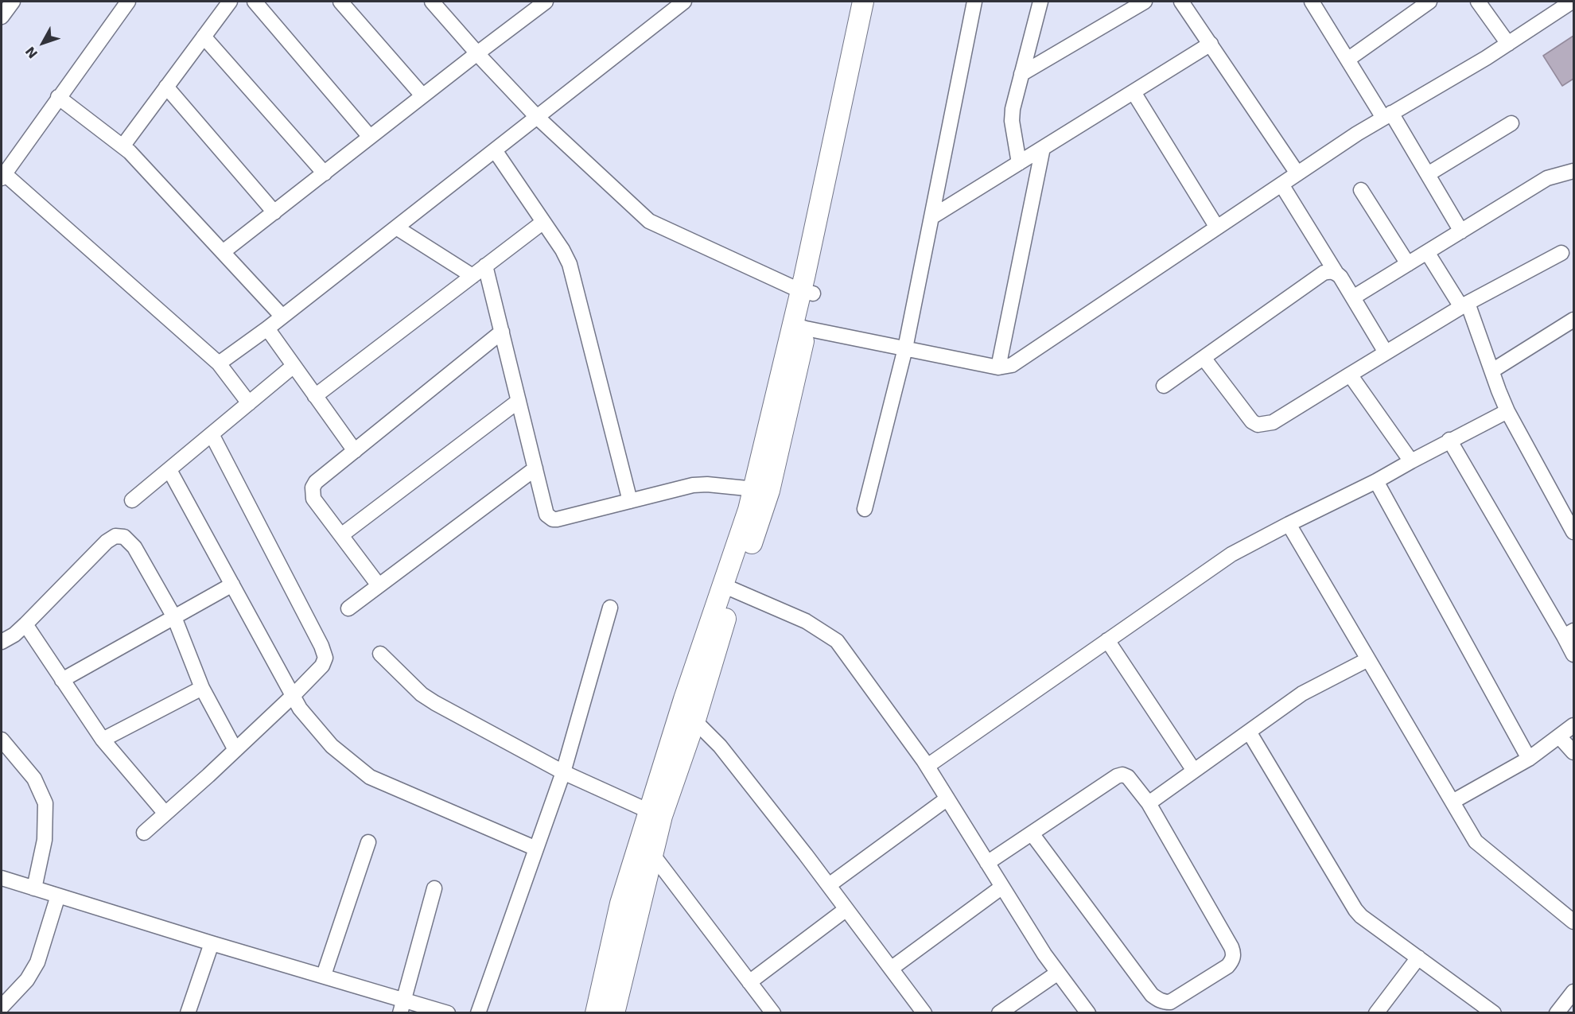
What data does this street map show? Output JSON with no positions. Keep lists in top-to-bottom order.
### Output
{
  "north": "bottom left"
}
